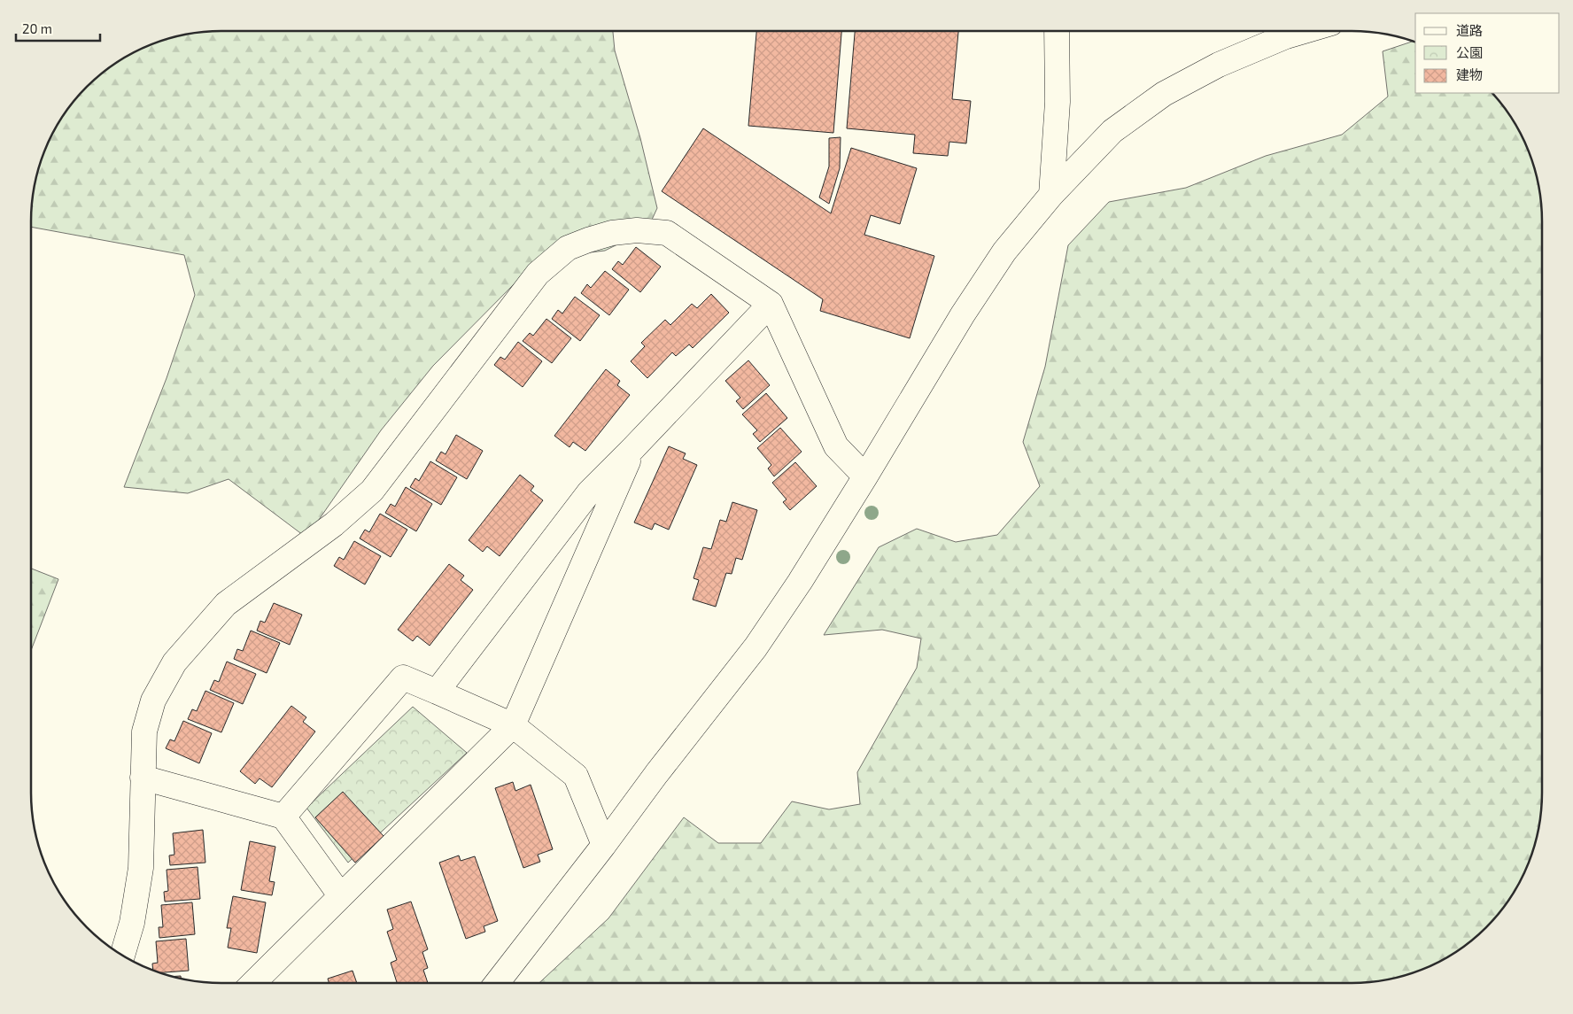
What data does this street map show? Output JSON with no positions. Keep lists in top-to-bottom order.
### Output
{
  "legend": ["道路", "公園", "建物"],
  "scale_bar": "20 m"
}
